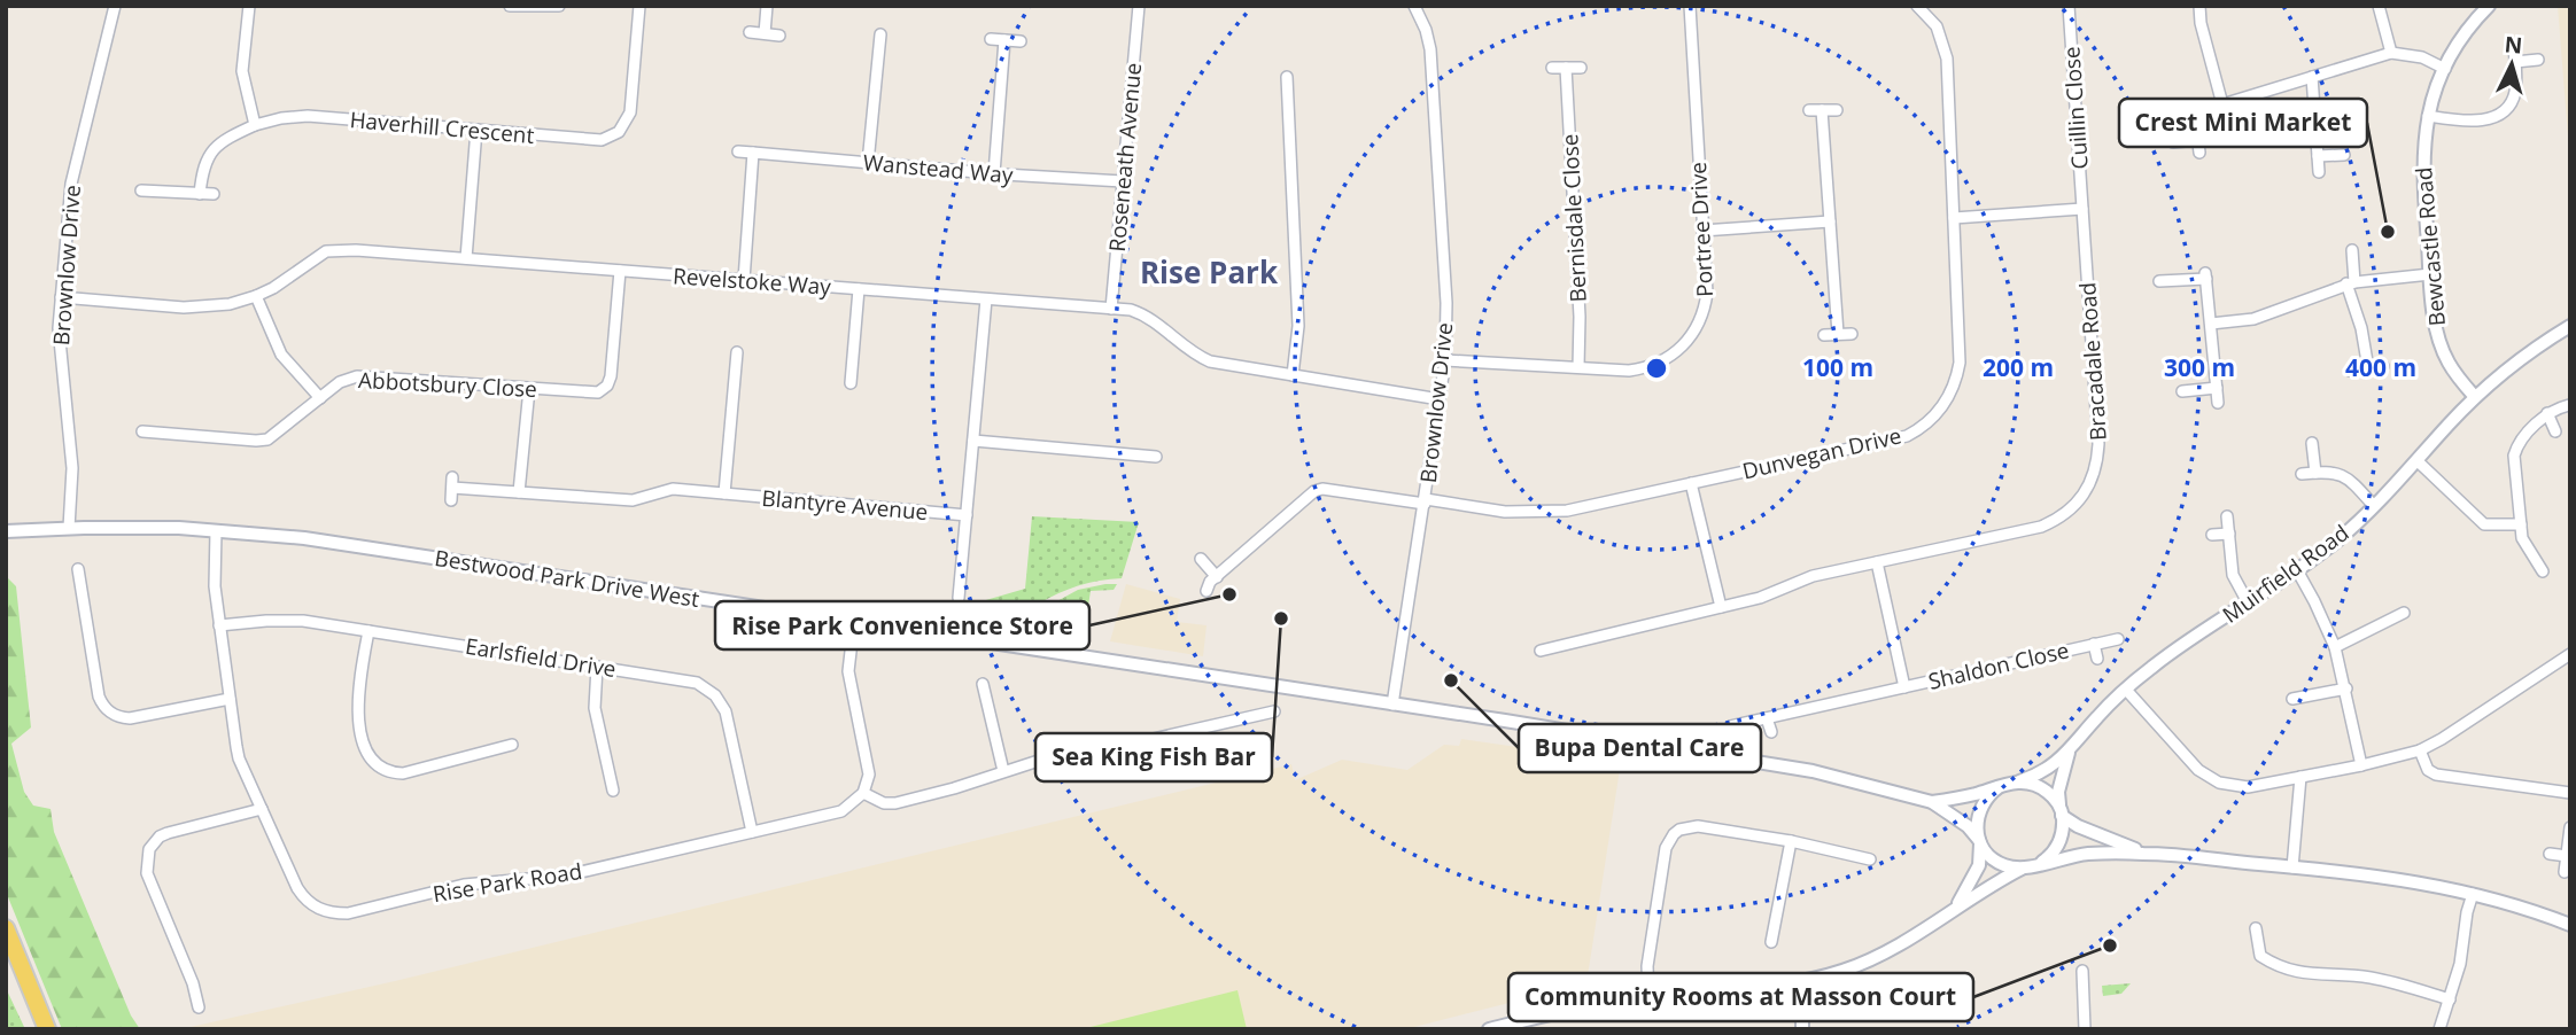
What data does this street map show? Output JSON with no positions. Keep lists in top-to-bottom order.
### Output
{
  "streets": {
    "street": [
      "Cuillin Close",
      "Haverhill Crescent",
      "Roseneath Avenue",
      "Wanstead Way",
      "Bernisdale Close",
      "Portree Drive",
      "Bewcastle Road",
      "Brownlow Drive",
      "Revelstoke Way",
      "Bracadale Road",
      "Abbotsbury Close",
      "Dunvegan Drive",
      "Blantyre Avenue",
      "Muirfield Road",
      "Bestwood Park Drive West",
      "Earlsfield Drive",
      "Shaldon Close",
      "Rise Park Road"
    ]
  },
  "crossings": [
    ["Cuillin Close", "Bracadale Road"],
    ["Roseneath Avenue", "Wanstead Way"],
    ["Roseneath Avenue", "Revelstoke Way"],
    ["Bernisdale Close", "Portree Drive"],
    ["Portree Drive", "Brownlow Drive"],
    ["Bewcastle Road", "Muirfield Road"],
    ["Brownlow Drive", "Revelstoke Way"],
    ["Brownlow Drive", "Dunvegan Drive"],
    ["Brownlow Drive", "Bestwood Park Drive West"],
    ["Revelstoke Way", "Abbotsbury Close"],
    ["Bracadale Road", "Shaldon Close"],
    ["Muirfield Road", "Bestwood Park Drive West"],
    ["Bestwood Park Drive West", "Rise Park Road"],
    ["Earlsfield Drive", "Rise Park Road"]
  ],
  "districts": ["Rise Park"],
  "places": [
    "Crest Mini Market",
    "Rise Park Convenience Store",
    "Sea King Fish Bar",
    "Bupa Dental Care",
    "Community Rooms at Masson Court"
  ],
  "north": "top",
  "rings": [
    "100 m",
    "200 m",
    "300 m",
    "400 m"
  ]
}
